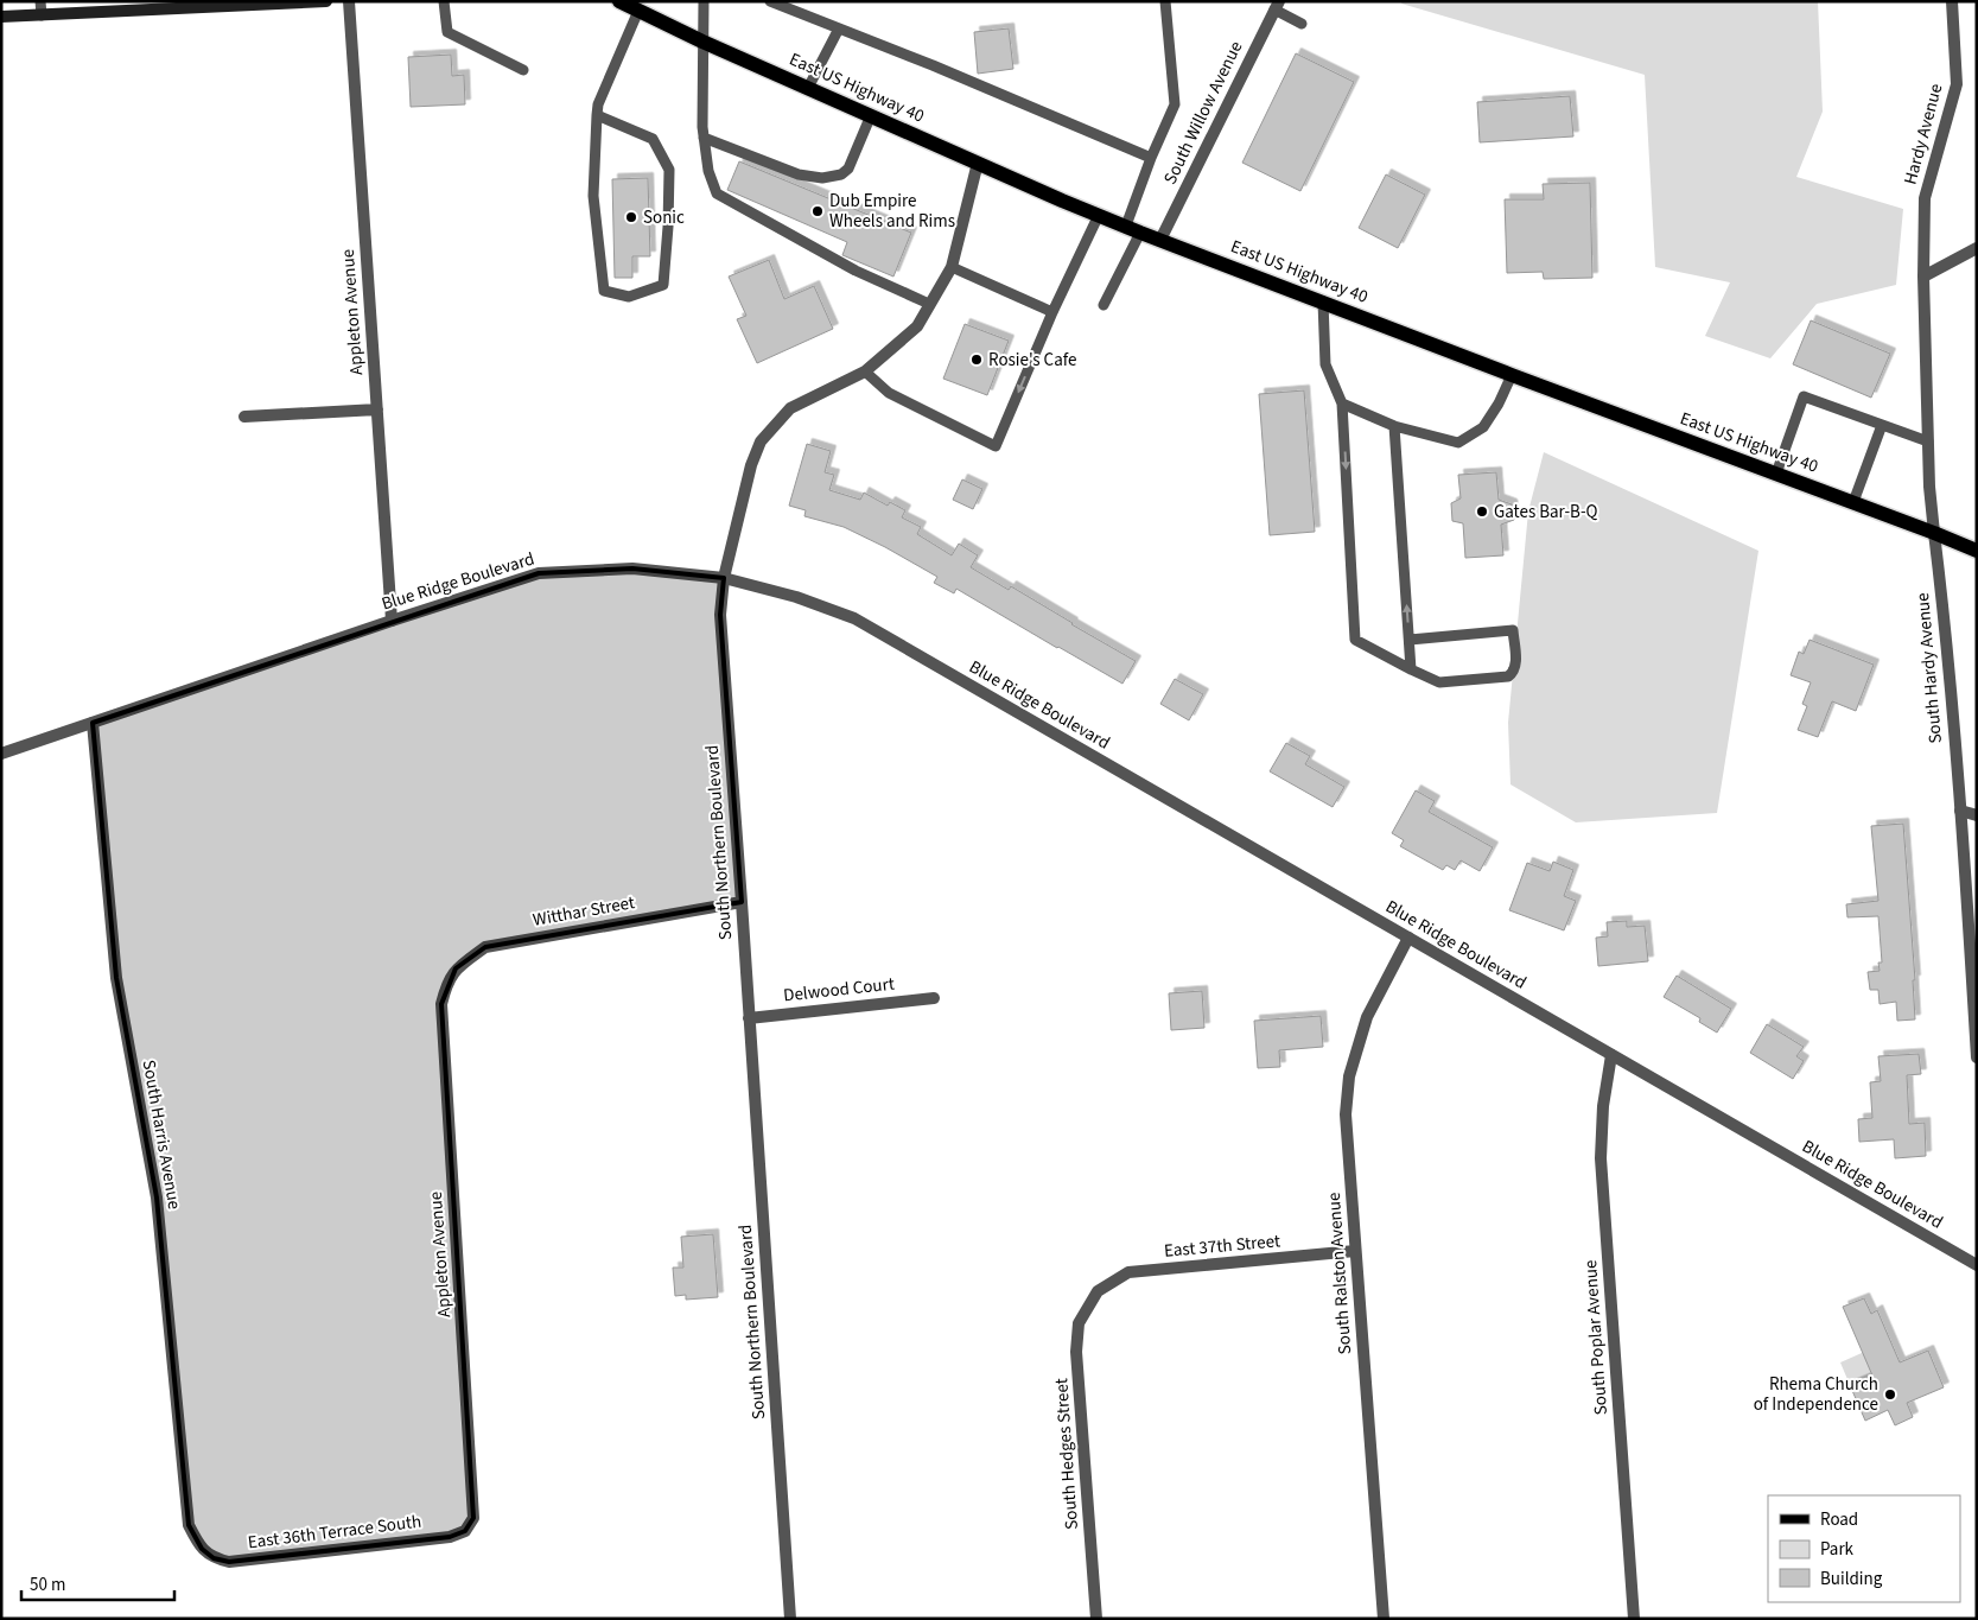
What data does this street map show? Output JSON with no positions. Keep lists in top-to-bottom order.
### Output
{
  "streets": {
    "main road": ["East US Highway 40"],
    "street": [
      "South Willow Avenue",
      "Hardy Avenue",
      "Appleton Avenue",
      "Blue Ridge Boulevard",
      "South Hardy Avenue",
      "South Northern Boulevard",
      "Witthar Street",
      "Delwood Court",
      "South Harris Avenue",
      "East 37th Street",
      "South Ralston Avenue",
      "South Poplar Avenue",
      "South Hedges Street",
      "East 36th Terrace South"
    ]
  },
  "crossings": [
    ["East US Highway 40", "South Willow Avenue"],
    ["East US Highway 40", "South Hardy Avenue"],
    ["East US Highway 40", "South Northern Boulevard"],
    ["Hardy Avenue", "South Hardy Avenue"],
    ["Appleton Avenue", "Blue Ridge Boulevard"],
    ["Appleton Avenue", "Witthar Street"],
    ["Appleton Avenue", "East 36th Terrace South"],
    ["Blue Ridge Boulevard", "South Northern Boulevard"],
    ["Blue Ridge Boulevard", "South Harris Avenue"],
    ["Blue Ridge Boulevard", "South Ralston Avenue"],
    ["Blue Ridge Boulevard", "South Poplar Avenue"],
    ["South Northern Boulevard", "Witthar Street"],
    ["South Northern Boulevard", "Delwood Court"],
    ["South Harris Avenue", "East 36th Terrace South"],
    ["East 37th Street", "South Ralston Avenue"],
    ["East 37th Street", "South Hedges Street"]
  ],
  "places": [
    "Dub Empire Wheels and Rims",
    "Sonic",
    "Rosie's Cafe",
    "Gates Bar-B-Q",
    "Rhema Church of Independence"
  ],
  "legend": ["Road", "Park", "Building"],
  "scale_bar": "50 m"
}
